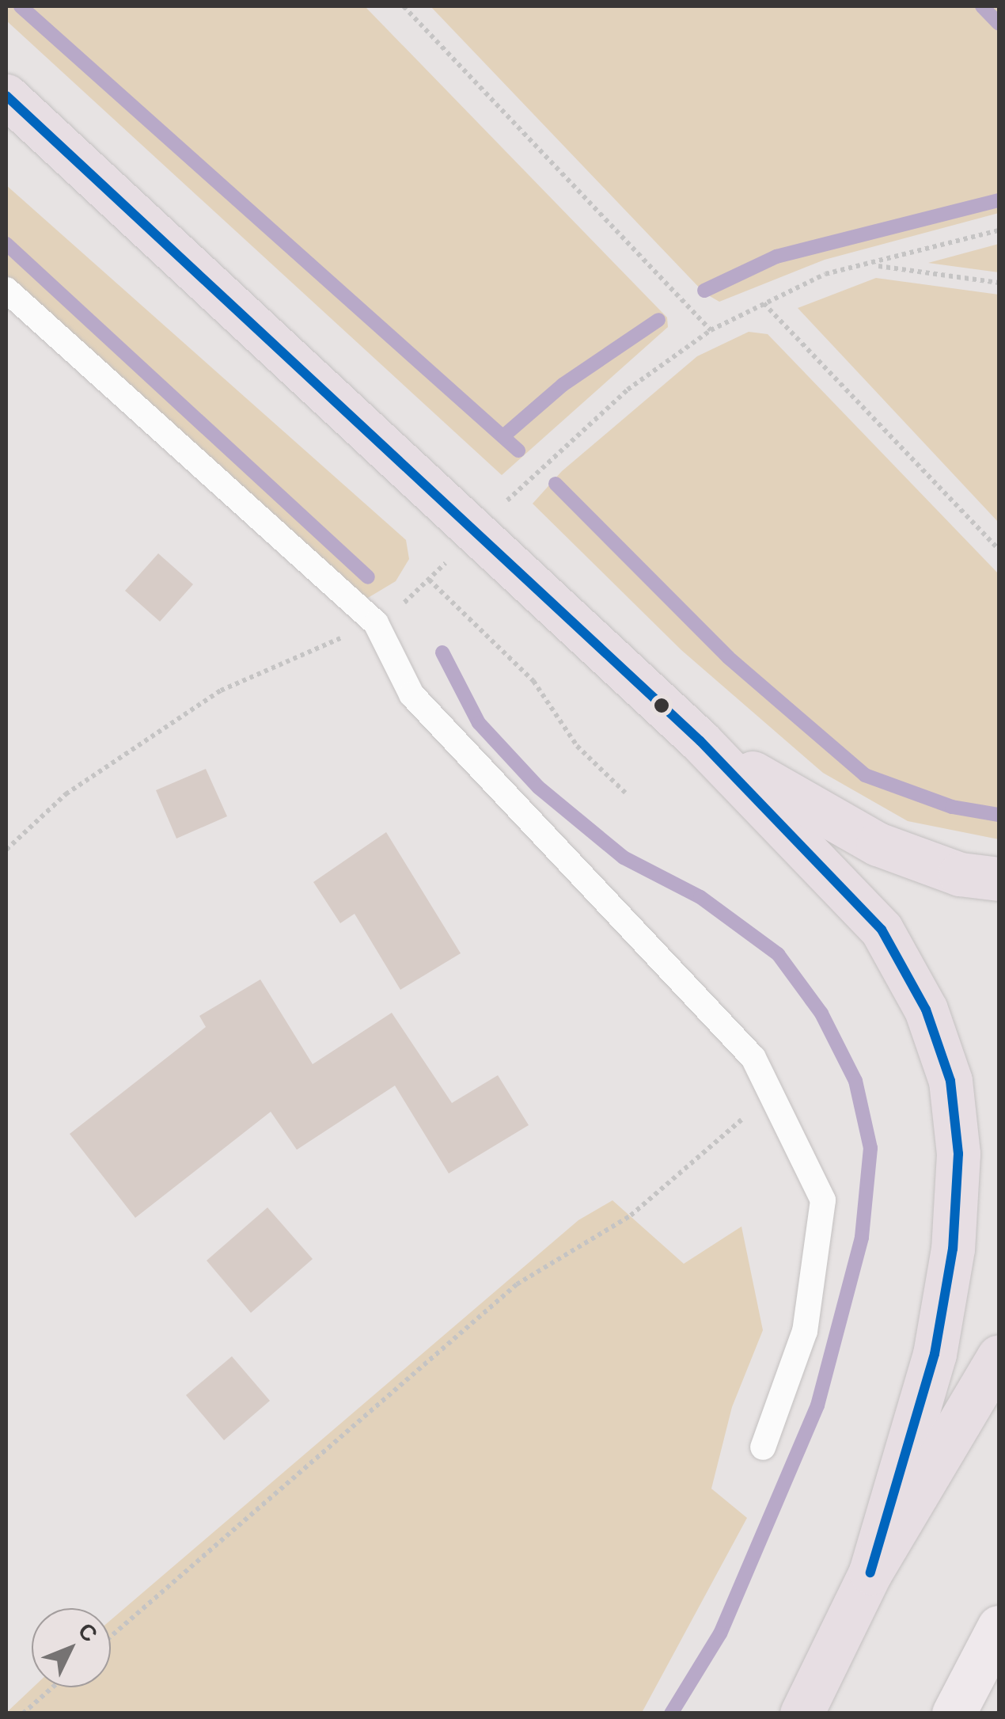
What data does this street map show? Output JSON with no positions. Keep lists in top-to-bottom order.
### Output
{
  "north": "top right"
}
